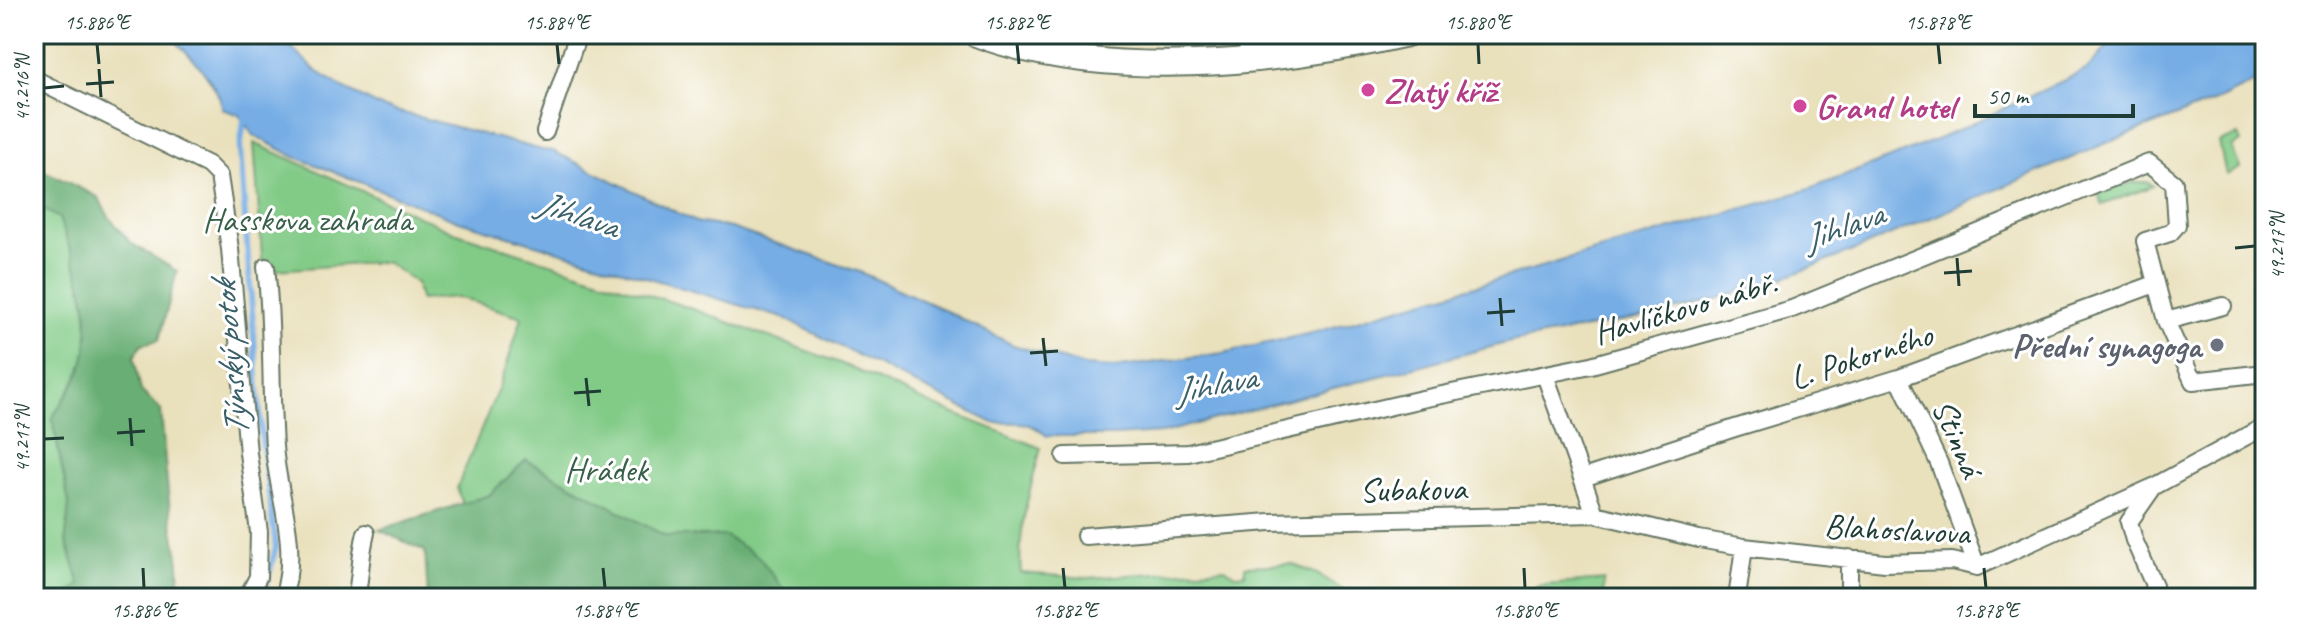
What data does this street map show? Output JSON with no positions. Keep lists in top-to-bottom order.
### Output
{
  "streets": {
    "street": [
      "Havlíčkovo nábř.",
      "L. Pokorného",
      "Stinná",
      "Subakova",
      "Blahoslavova"
    ]
  },
  "crossings": [
    ["Havlíčkovo nábř.", "L. Pokorného"],
    ["L. Pokorného", "Stinná"],
    ["Stinná", "Blahoslavova"],
    ["Subakova", "Blahoslavova"]
  ],
  "water": ["Jihlava", "Týnský potok"],
  "parks": ["Hasskova zahrada", "Hrádek"],
  "places": ["Zlatý kříž", "Grand hotel", "Přední synagoga"],
  "scale_bar": "50 m",
  "coordinates": [
    "15.886°E",
    "15.884°E",
    "15.882°E",
    "15.880°E",
    "15.878°E",
    "49.216°N",
    "49.217°N"
  ]
}
